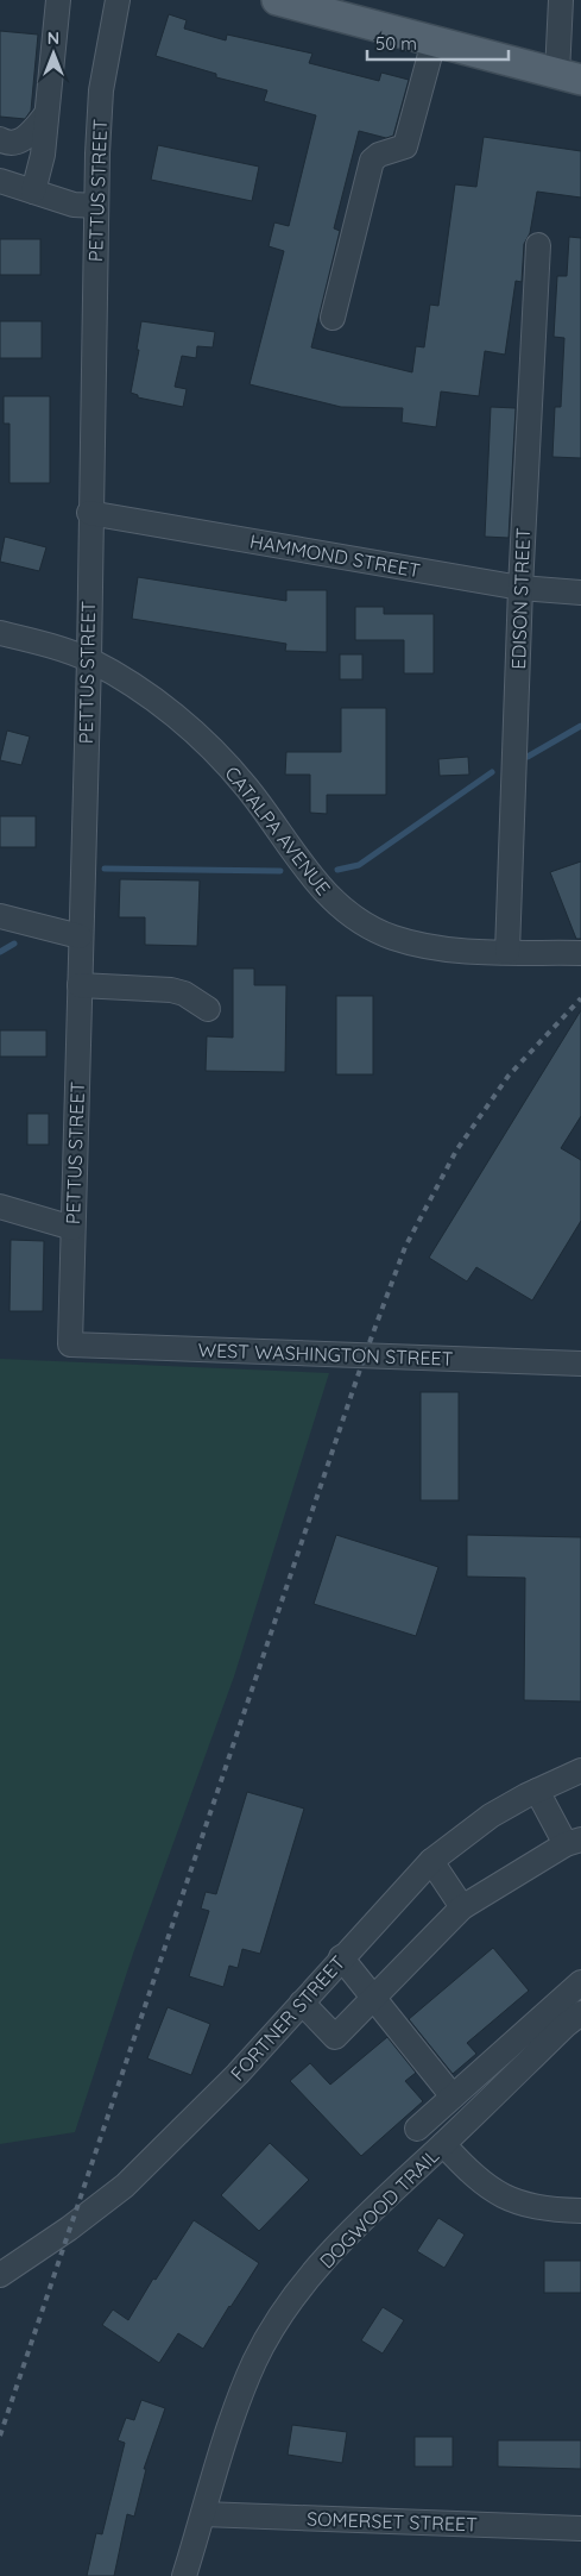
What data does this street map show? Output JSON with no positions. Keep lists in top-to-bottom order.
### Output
{
  "streets": {
    "street": [
      "PETTUS STREET",
      "HAMMOND STREET",
      "EDISON STREET",
      "CATALPA AVENUE",
      "WEST WASHINGTON STREET",
      "FORTNER STREET",
      "DOGWOOD TRAIL",
      "SOMERSET STREET"
    ]
  },
  "crossings": [
    ["PETTUS STREET", "HAMMOND STREET"],
    ["PETTUS STREET", "CATALPA AVENUE"],
    ["PETTUS STREET", "WEST WASHINGTON STREET"],
    ["HAMMOND STREET", "EDISON STREET"],
    ["EDISON STREET", "CATALPA AVENUE"],
    ["DOGWOOD TRAIL", "SOMERSET STREET"]
  ],
  "scale_bar": "50 m",
  "north": "top"
}
